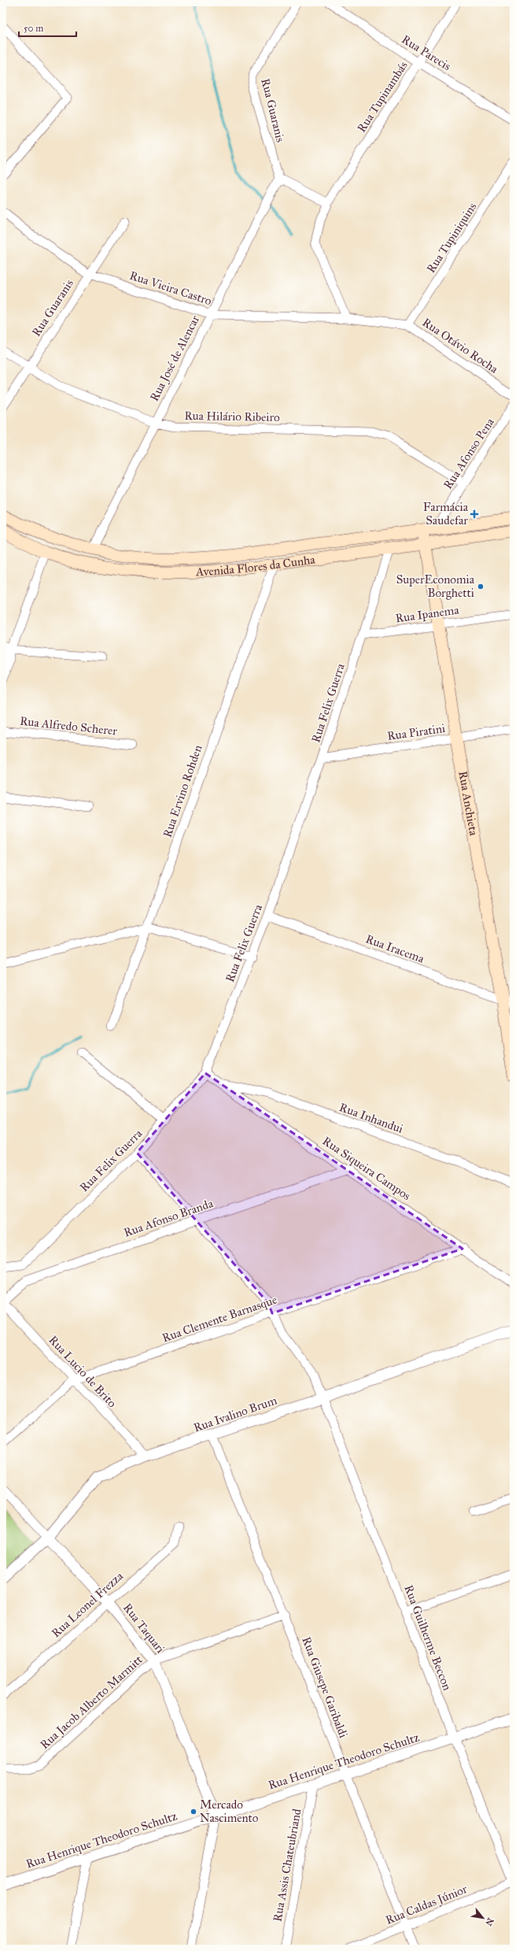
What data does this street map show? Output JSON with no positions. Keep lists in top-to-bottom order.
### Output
{
  "streets": {
    "main road": ["Avenida Flores da Cunha", "Rua Anchieta"],
    "street": [
      "Rua Parecis",
      "Rua Tupinambás",
      "Rua Guaranis",
      "Rua Tupiniquins",
      "Rua Vieira Castro",
      "Rua Otávio Rocha",
      "Rua José de Alencar",
      "Rua Hilário Ribeiro",
      "Rua Afonso Pena",
      "Rua Ipanema",
      "Rua Felix Guerra",
      "Rua Alfredo Scherer",
      "Rua Piratini",
      "Rua Ervino Rohden",
      "Rua Iracema",
      "Rua Inhandui",
      "Rua Siqueira Campos",
      "Rua Afonso Branda",
      "Rua Clemente Barnasque",
      "Rua Lucio de Brito",
      "Rua Ivalino Brum",
      "Rua Leonel Frezza",
      "Rua Taquari",
      "Rua Guilherme Beccon",
      "Rua Giusepe Garibaldi",
      "Rua Jacob Alberto Marmitt",
      "Rua Henrique Theodoro Schultz",
      "Rua Assis Chateubriand",
      "Rua Caldas Júnior"
    ]
  },
  "crossings": [
    ["Rua Parecis", "Rua Tupinambás"],
    ["Rua Tupinambás", "Rua Vieira Castro"],
    ["Rua Guaranis", "Rua Vieira Castro"],
    ["Rua Guaranis", "Rua José de Alencar"],
    ["Rua Guaranis", "Rua Hilário Ribeiro"],
    ["Rua Tupiniquins", "Rua Vieira Castro"],
    ["Rua Tupiniquins", "Rua Otávio Rocha"],
    ["Rua Vieira Castro", "Rua Otávio Rocha"],
    ["Rua Vieira Castro", "Rua José de Alencar"],
    ["Rua José de Alencar", "Rua Hilário Ribeiro"],
    ["Rua José de Alencar", "Avenida Flores da Cunha"],
    ["Rua Hilário Ribeiro", "Rua Afonso Pena"],
    ["Rua Afonso Pena", "Avenida Flores da Cunha"],
    ["Rua Afonso Pena", "Rua Anchieta"],
    ["Avenida Flores da Cunha", "Rua Felix Guerra"],
    ["Avenida Flores da Cunha", "Rua Ervino Rohden"],
    ["Avenida Flores da Cunha", "Rua Anchieta"],
    ["Rua Ipanema", "Rua Felix Guerra"],
    ["Rua Ipanema", "Rua Anchieta"],
    ["Rua Felix Guerra", "Rua Piratini"],
    ["Rua Felix Guerra", "Rua Iracema"],
    ["Rua Felix Guerra", "Rua Siqueira Campos"],
    ["Rua Felix Guerra", "Rua Guilherme Beccon"],
    ["Rua Piratini", "Rua Anchieta"],
    ["Rua Anchieta", "Rua Iracema"],
    ["Rua Inhandui", "Rua Siqueira Campos"],
    ["Rua Siqueira Campos", "Rua Afonso Branda"],
    ["Rua Siqueira Campos", "Rua Clemente Barnasque"],
    ["Rua Afonso Branda", "Rua Lucio de Brito"],
    ["Rua Afonso Branda", "Rua Guilherme Beccon"],
    ["Rua Clemente Barnasque", "Rua Lucio de Brito"],
    ["Rua Clemente Barnasque", "Rua Guilherme Beccon"],
    ["Rua Lucio de Brito", "Rua Ivalino Brum"],
    ["Rua Ivalino Brum", "Rua Taquari"],
    ["Rua Ivalino Brum", "Rua Guilherme Beccon"],
    ["Rua Ivalino Brum", "Rua Giusepe Garibaldi"],
    ["Rua Leonel Frezza", "Rua Taquari"],
    ["Rua Taquari", "Rua Jacob Alberto Marmitt"],
    ["Rua Taquari", "Rua Henrique Theodoro Schultz"],
    ["Rua Guilherme Beccon", "Rua Henrique Theodoro Schultz"],
    ["Rua Guilherme Beccon", "Rua Caldas Júnior"],
    ["Rua Giusepe Garibaldi", "Rua Jacob Alberto Marmitt"],
    ["Rua Giusepe Garibaldi", "Rua Henrique Theodoro Schultz"],
    ["Rua Giusepe Garibaldi", "Rua Caldas Júnior"],
    ["Rua Henrique Theodoro Schultz", "Rua Assis Chateubriand"]
  ],
  "places": {
    "health": ["Farmácia Saudefar"],
    "other": ["SuperEconomia Borghetti", "Mercado Nascimento"]
  },
  "scale_bar": "50 m",
  "north": "bottom right"
}
